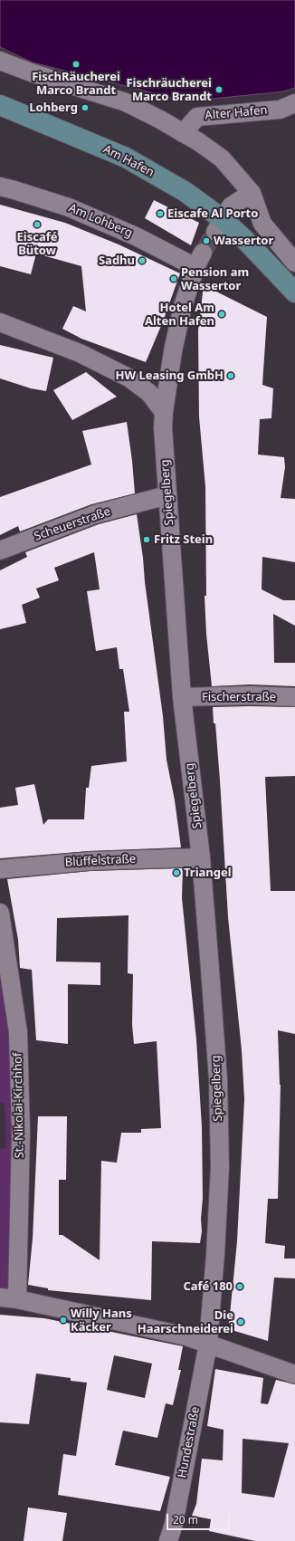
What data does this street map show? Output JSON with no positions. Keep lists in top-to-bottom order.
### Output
{
  "streets": {
    "street": [
      "Alter Hafen",
      "Am Hafen",
      "Am Lohberg",
      "Spiegelberg",
      "Scheuerstraße",
      "Fischerstraße",
      "Blüffelstraße",
      "St.-Nikolai-Kirchhof",
      "Hundestraße"
    ]
  },
  "crossings": [
    ["Am Lohberg", "Spiegelberg"],
    ["Spiegelberg", "Scheuerstraße"],
    ["Spiegelberg", "Fischerstraße"],
    ["Spiegelberg", "Blüffelstraße"],
    ["Spiegelberg", "Hundestraße"]
  ],
  "places": [
    "FischRäucherei Marco Brandt",
    "Fischräucherei Marco Brandt",
    "Lohberg",
    "Eiscafe Al Porto",
    "Eiscafé Bütow",
    "Wassertor",
    "Sadhu",
    "Pension am Wassertor",
    "Hotel Am Alten Hafen",
    "HW Leasing GmbH",
    "Fritz Stein",
    "Triangel",
    "Café 180",
    "Willy Hans Käcker",
    "Die Haarschneiderei"
  ],
  "scale_bar": "20 m"
}
